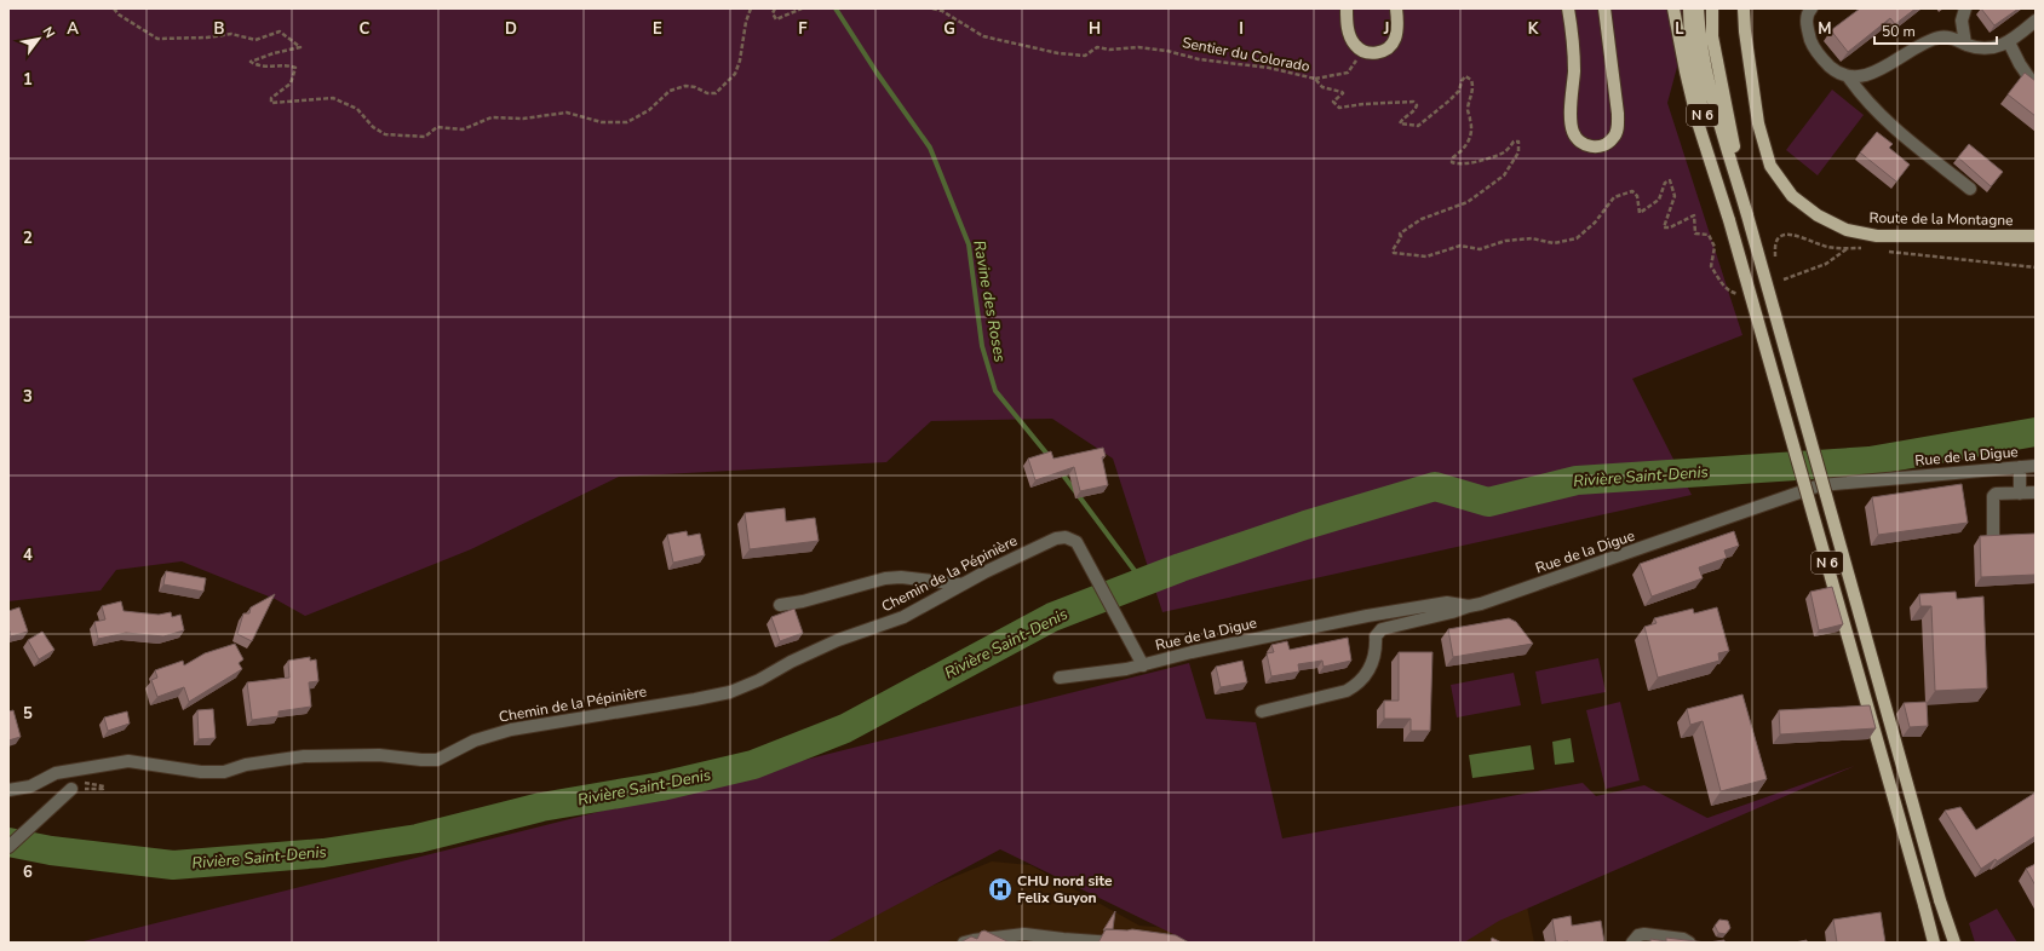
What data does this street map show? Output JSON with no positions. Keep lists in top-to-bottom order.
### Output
{
  "streets": {
    "main road": ["N 6", "Route de la Montagne"],
    "street": ["Rue de la Digue", "Chemin de la Pépinière"],
    "path": ["Sentier du Colorado"]
  },
  "crossings": [
    ["Rue de la Digue", "Chemin de la Pépinière"]
  ],
  "water": ["Ravine des Roses", "Rivière Saint-Denis"],
  "places": {
    "hospital": ["CHU nord site Felix Guyon"]
  },
  "scale_bar": "50 m",
  "north": "top right",
  "grid": {
    "columns": [
      "A",
      "B",
      "C",
      "D",
      "E",
      "F",
      "G",
      "H",
      "I",
      "J",
      "K",
      "L",
      "M"
    ],
    "rows": [
      "1",
      "2",
      "3",
      "4",
      "5",
      "6"
    ]
  }
}
